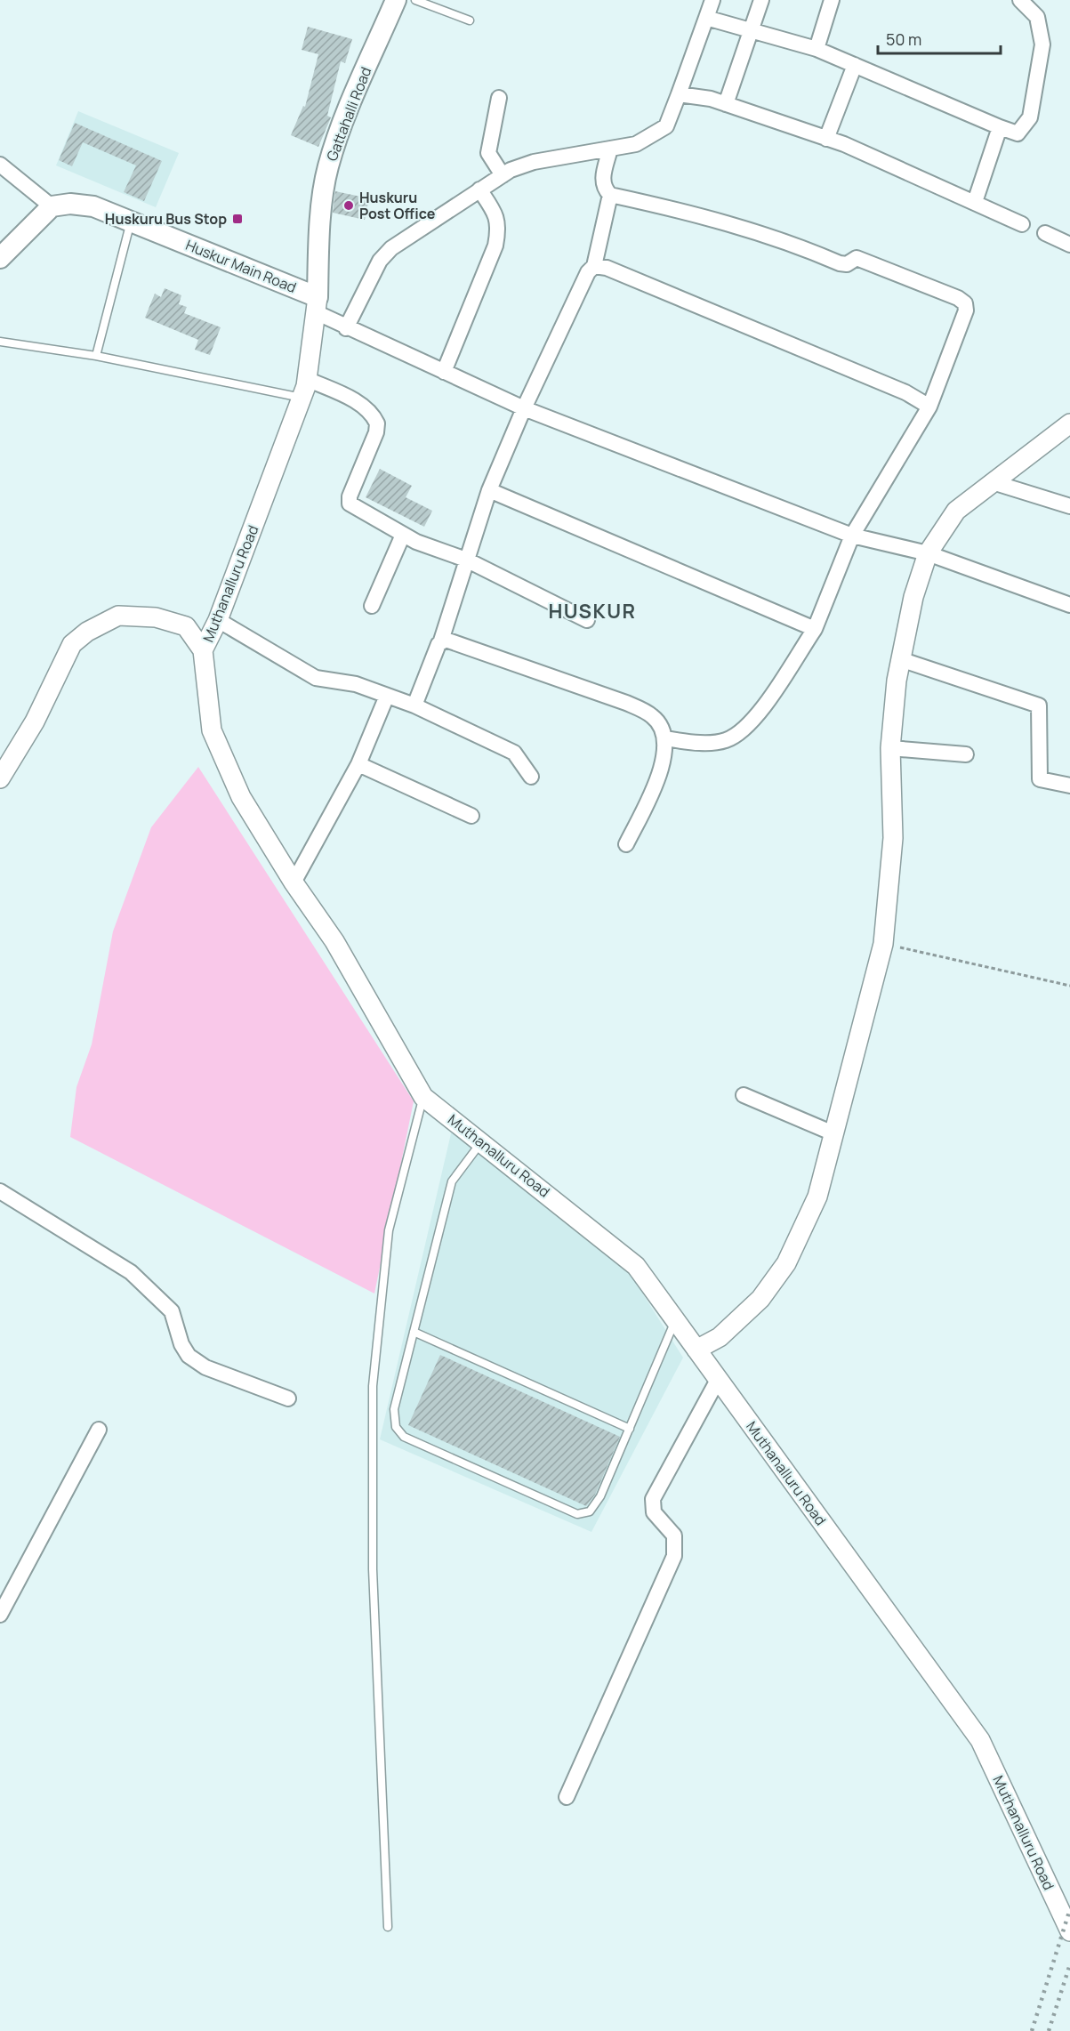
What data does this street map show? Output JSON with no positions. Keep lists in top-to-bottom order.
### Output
{
  "streets": {
    "main road": ["Gattahalli Road", "Huskur Main Road"],
    "street": ["Muthanalluru Road"]
  },
  "crossings": [
    ["Gattahalli Road", "Huskur Main Road"],
    ["Gattahalli Road", "Muthanalluru Road"],
    ["Huskur Main Road", "Muthanalluru Road"]
  ],
  "districts": ["HUSKUR"],
  "places": {
    "other": ["Huskuru Post Office"],
    "transit": ["Huskuru Bus Stop"]
  },
  "scale_bar": "50 m"
}
